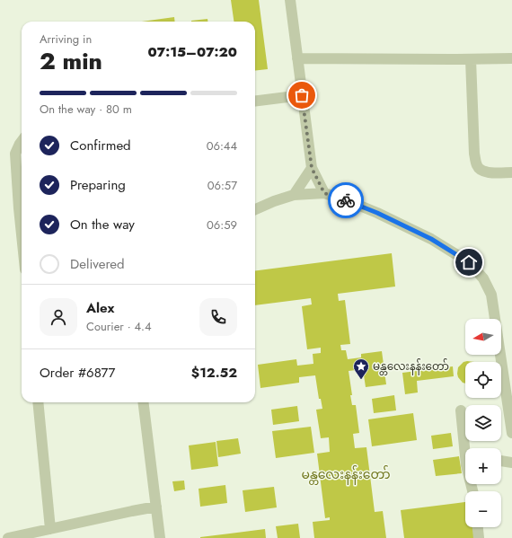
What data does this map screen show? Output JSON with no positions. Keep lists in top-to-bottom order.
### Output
{
  "districts": ["မန္တလေးနန်းတော်"],
  "places": {
    "place": ["မန္တလေးနန်းတော်"]
  },
  "north": "left",
  "page": {
    "heading": ["2 min", "Arriving in", "07:15–07:20"],
    "panel": [
      "Alex",
      "Courier · 4.4",
      "Order #6877",
      "$12.52"
    ],
    "bar": "On the way · 80 m",
    "list": [
      ["Confirmed", "06:44"],
      ["Preparing", "06:57"],
      ["On the way", "06:59"],
      "Delivered"
    ],
    "map_buttons": ["+", "−"]
  }
}
